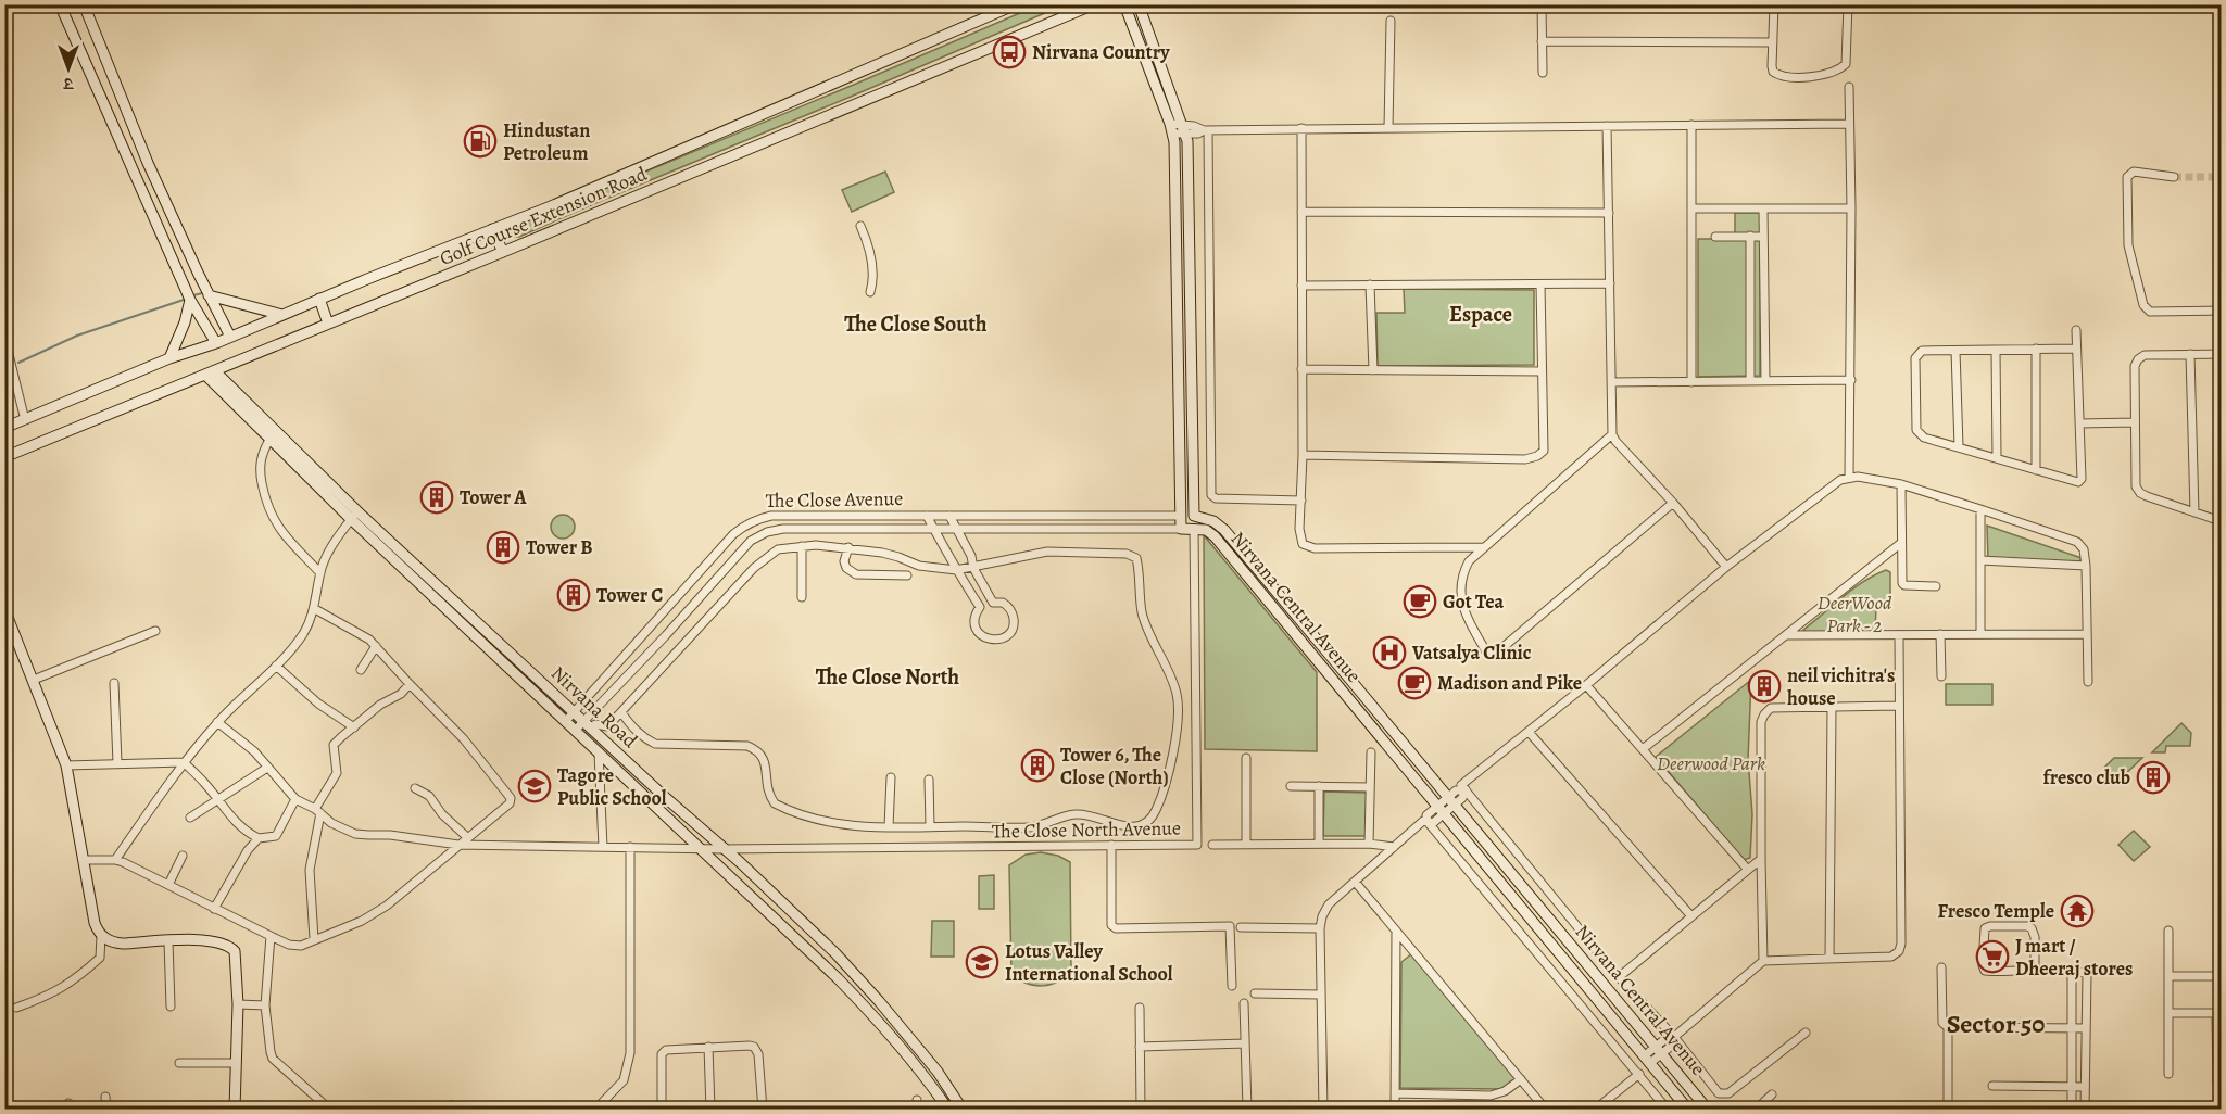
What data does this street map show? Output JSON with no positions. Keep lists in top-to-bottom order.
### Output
{
  "streets": {
    "main road": [
      "Golf Course Extension Road",
      "The Close Avenue",
      "Nirvana Central Avenue",
      "Nirvana Road"
    ],
    "street": ["The Close North Avenue"]
  },
  "crossings": [
    ["Golf Course Extension Road", "Nirvana Road"],
    ["The Close Avenue", "Nirvana Central Avenue"],
    ["The Close Avenue", "Nirvana Road"],
    ["Nirvana Central Avenue", "The Close North Avenue"],
    ["Nirvana Road", "The Close North Avenue"]
  ],
  "districts": [
    "Espace",
    "The Close South",
    "The Close North",
    "Sector 50"
  ],
  "parks": ["DeerWood Park - 2", "Deerwood Park"],
  "places": {
    "bus stop": ["Nirvana Country"],
    "fuel station": ["Hindustan Petroleum"],
    "building": [
      "Tower A",
      "Tower B",
      "Tower C",
      "neil vichitra's house",
      "Tower 6, The Close (North)",
      "fresco club"
    ],
    "cafe": ["Got Tea", "Madison and Pike"],
    "hospital": ["Vatsalya Clinic"],
    "school or university": ["Tagore Public School", "Lotus Valley International School"],
    "temple": ["Fresco Temple"],
    "supermarket": ["J mart / Dheeraj stores"]
  },
  "north": "bottom"
}
